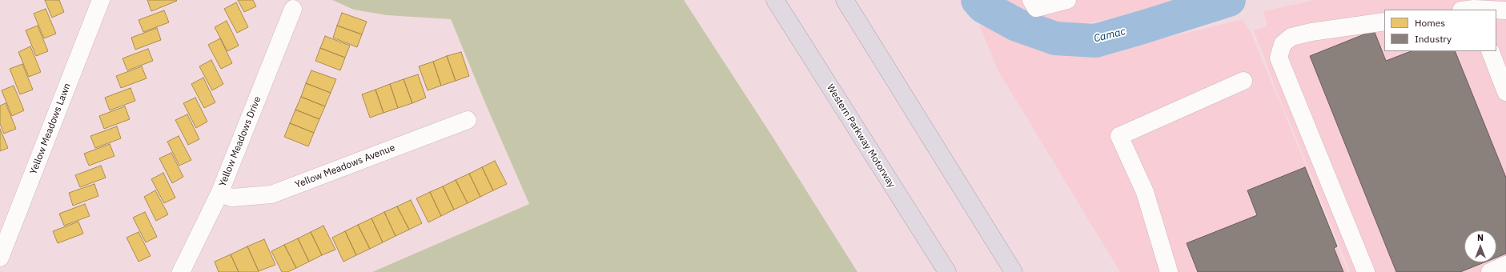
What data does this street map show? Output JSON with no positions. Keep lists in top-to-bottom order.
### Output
{
  "streets": {
    "highway": ["Western Parkway Motorway"],
    "street": ["Yellow Meadows Lawn", "Yellow Meadows Drive", "Yellow Meadows Avenue"]
  },
  "crossings": [
    ["Yellow Meadows Drive", "Yellow Meadows Avenue"]
  ],
  "water": ["Camac"],
  "legend": ["Homes", "Industry"],
  "north": "top"
}
